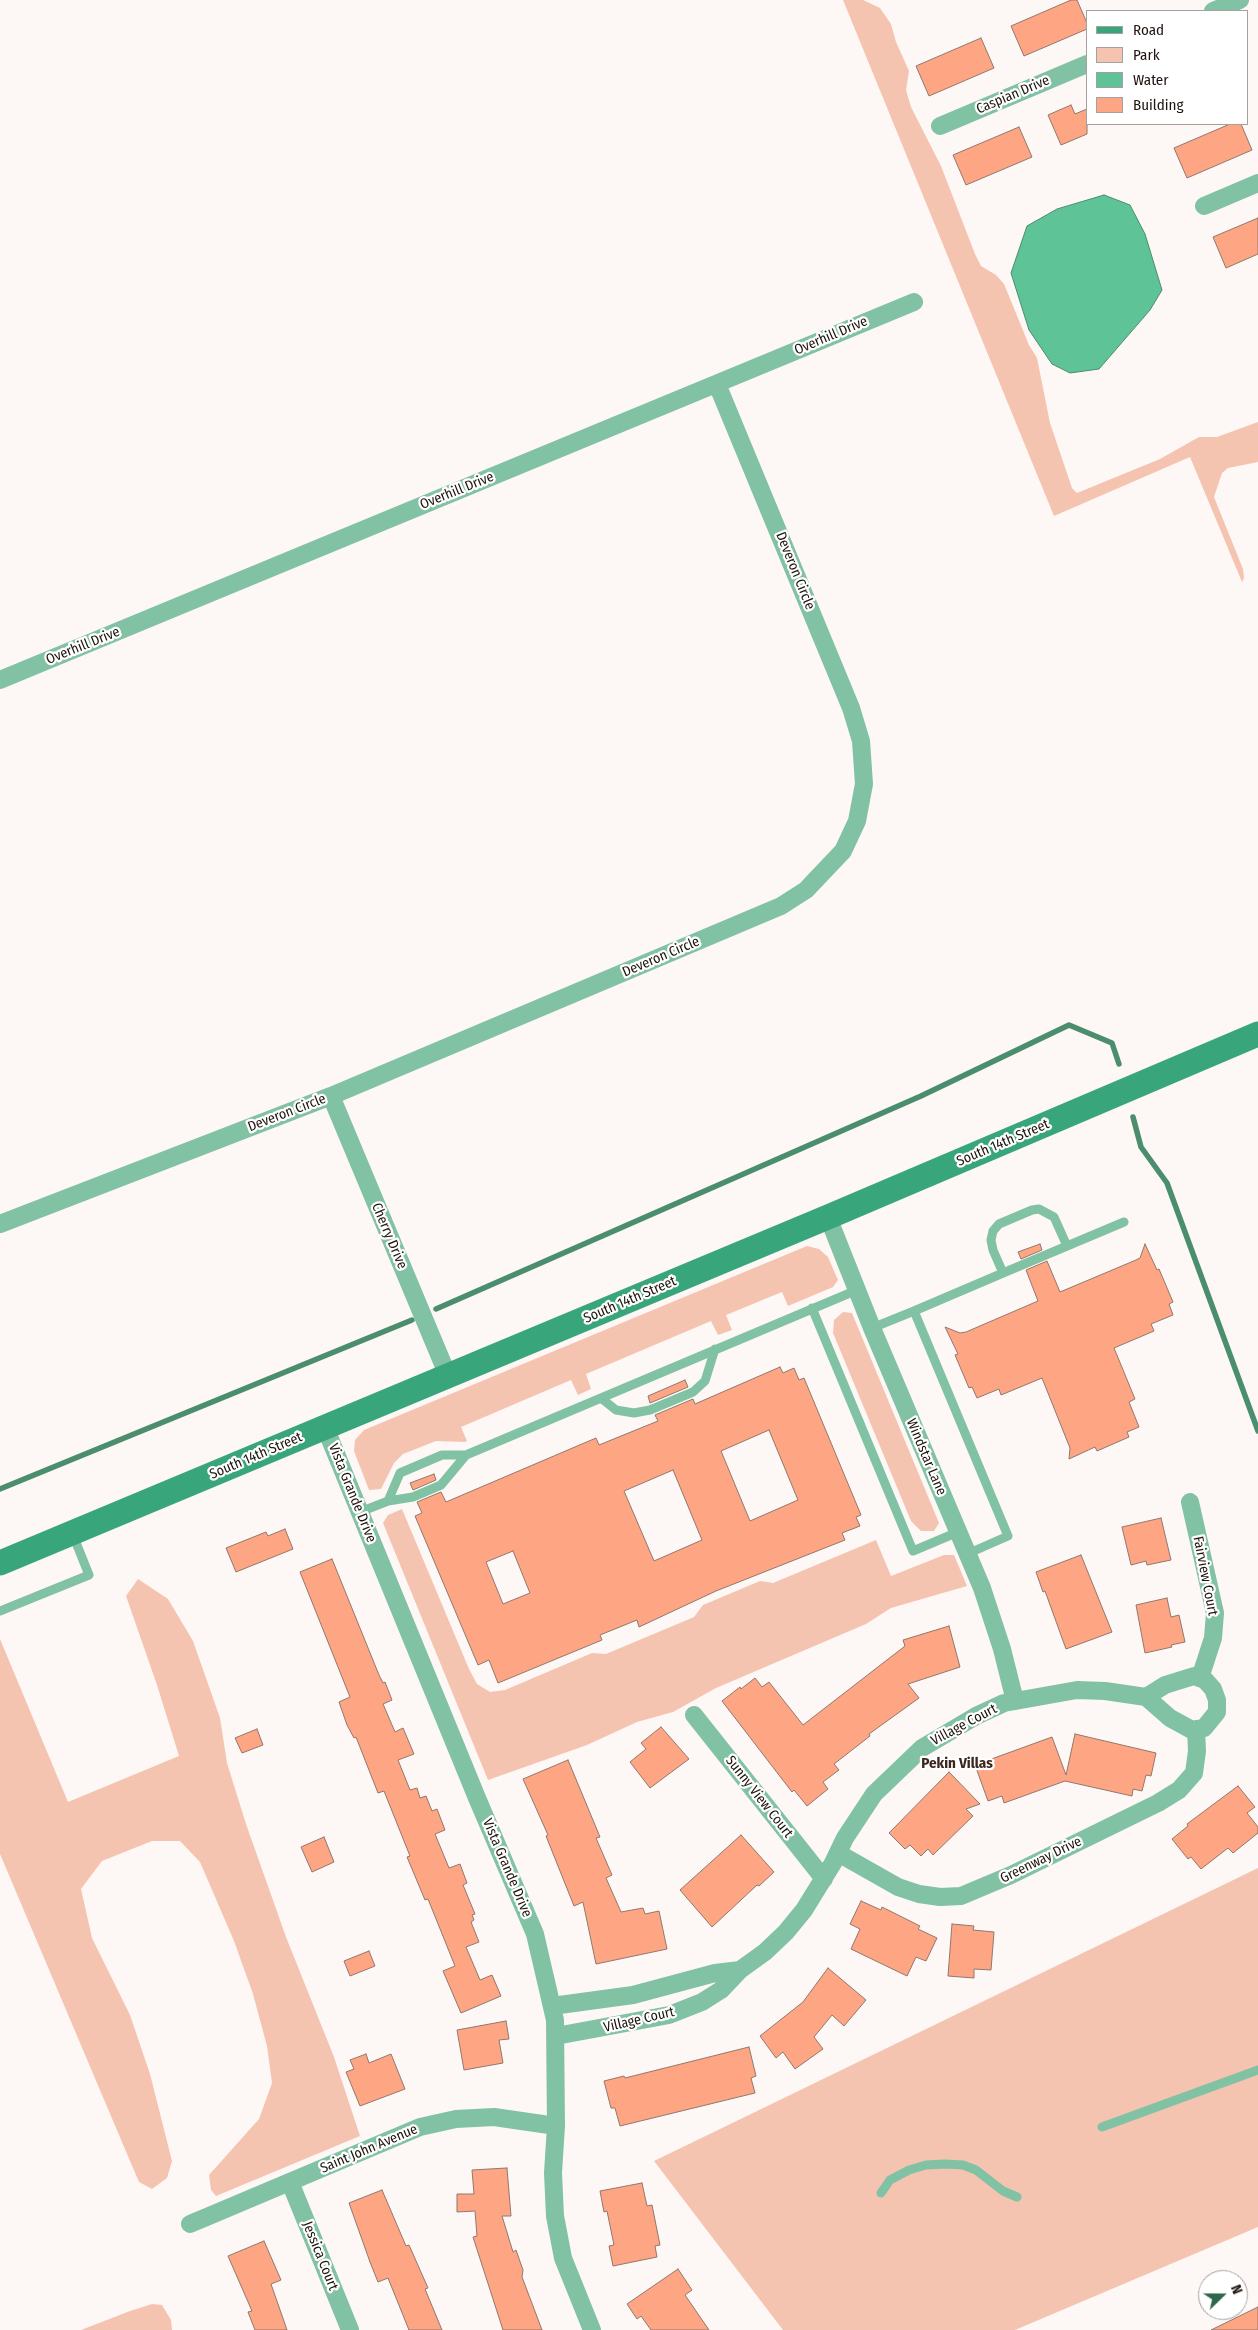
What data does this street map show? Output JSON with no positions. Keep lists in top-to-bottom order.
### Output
{
  "streets": {
    "main road": ["South 14th Street"],
    "street": [
      "Caspian Drive",
      "Overhill Drive",
      "Deveron Circle",
      "Cherry Drive",
      "Windstar Lane",
      "Vista Grande Drive",
      "Fairview Court",
      "Village Court",
      "Sunny View Court",
      "Greenway Drive",
      "Saint John Avenue",
      "Jessica Court"
    ]
  },
  "crossings": [
    ["Overhill Drive", "Deveron Circle"],
    ["Deveron Circle", "Cherry Drive"],
    ["South 14th Street", "Cherry Drive"],
    ["South 14th Street", "Windstar Lane"],
    ["South 14th Street", "Vista Grande Drive"],
    ["Windstar Lane", "Village Court"],
    ["Vista Grande Drive", "Village Court"],
    ["Vista Grande Drive", "Saint John Avenue"],
    ["Village Court", "Sunny View Court"],
    ["Village Court", "Greenway Drive"],
    ["Saint John Avenue", "Jessica Court"]
  ],
  "districts": ["Pekin Villas"],
  "legend": [
    "Road",
    "Park",
    "Water",
    "Building"
  ],
  "north": "right"
}
